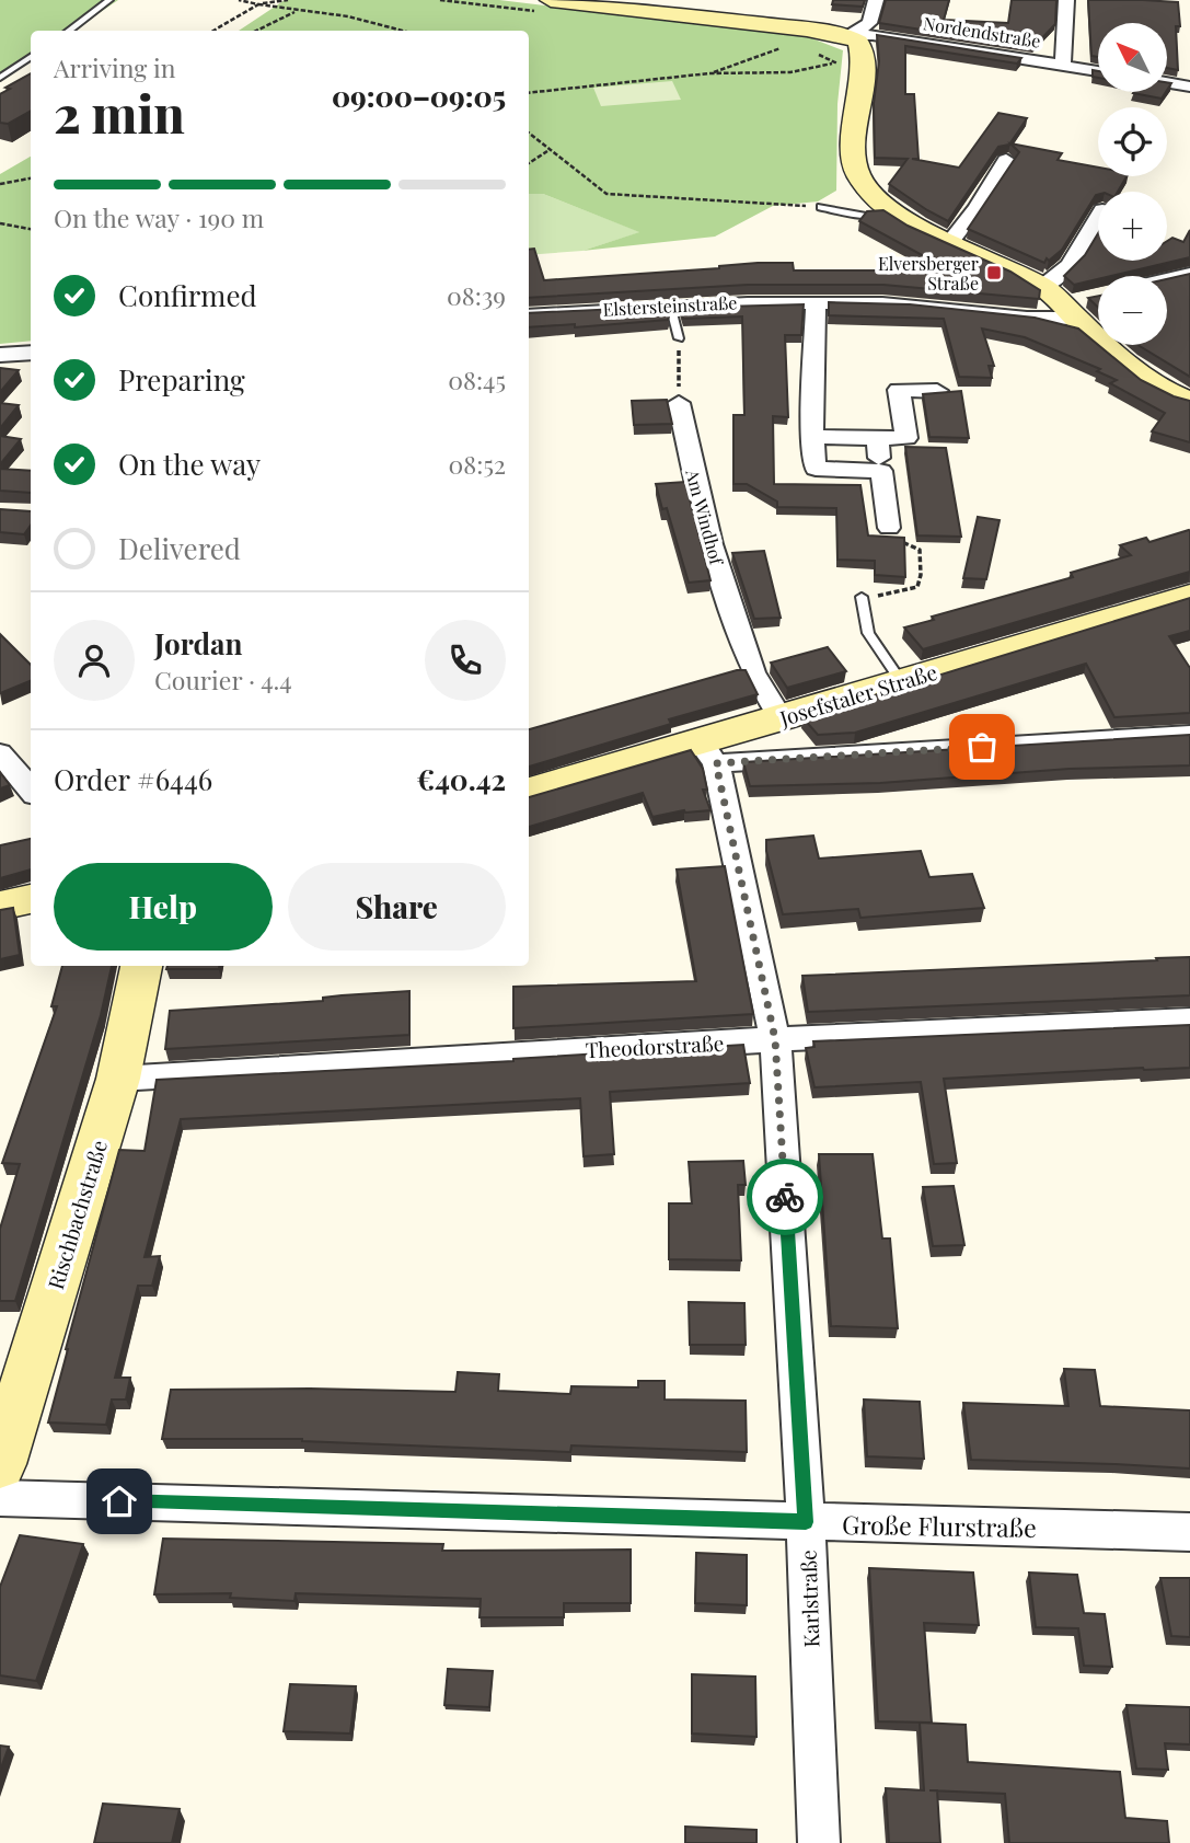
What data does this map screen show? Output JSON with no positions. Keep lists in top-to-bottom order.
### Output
{
  "streets": {
    "main road": ["Josefstaler Straße", "Rischbachstraße"],
    "street": [
      "Nordendstraße",
      "Elstersteinstraße",
      "Am Windhof",
      "Theodorstraße",
      "Große Flurstraße",
      "Karlstraße"
    ]
  },
  "crossings": [
    ["Am Windhof", "Josefstaler Straße"],
    ["Josefstaler Straße", "Karlstraße"],
    ["Theodorstraße", "Rischbachstraße"],
    ["Theodorstraße", "Karlstraße"],
    ["Große Flurstraße", "Karlstraße"]
  ],
  "places": {
    "transit": ["Elversberger Straße"]
  },
  "north": "top left",
  "page": {
    "map_buttons": ["+", "−"],
    "heading": ["2 min", "Arriving in", "09:00–09:05"],
    "panel": [
      "Jordan",
      "Courier · 4.4",
      "Order #6446",
      "€40.42"
    ],
    "bar": "On the way · 190 m",
    "list": [
      ["Confirmed", "08:39"],
      ["Preparing", "08:45"],
      ["On the way", "08:52"],
      "Delivered"
    ],
    "buttons": ["Help", "Share"]
  }
}
